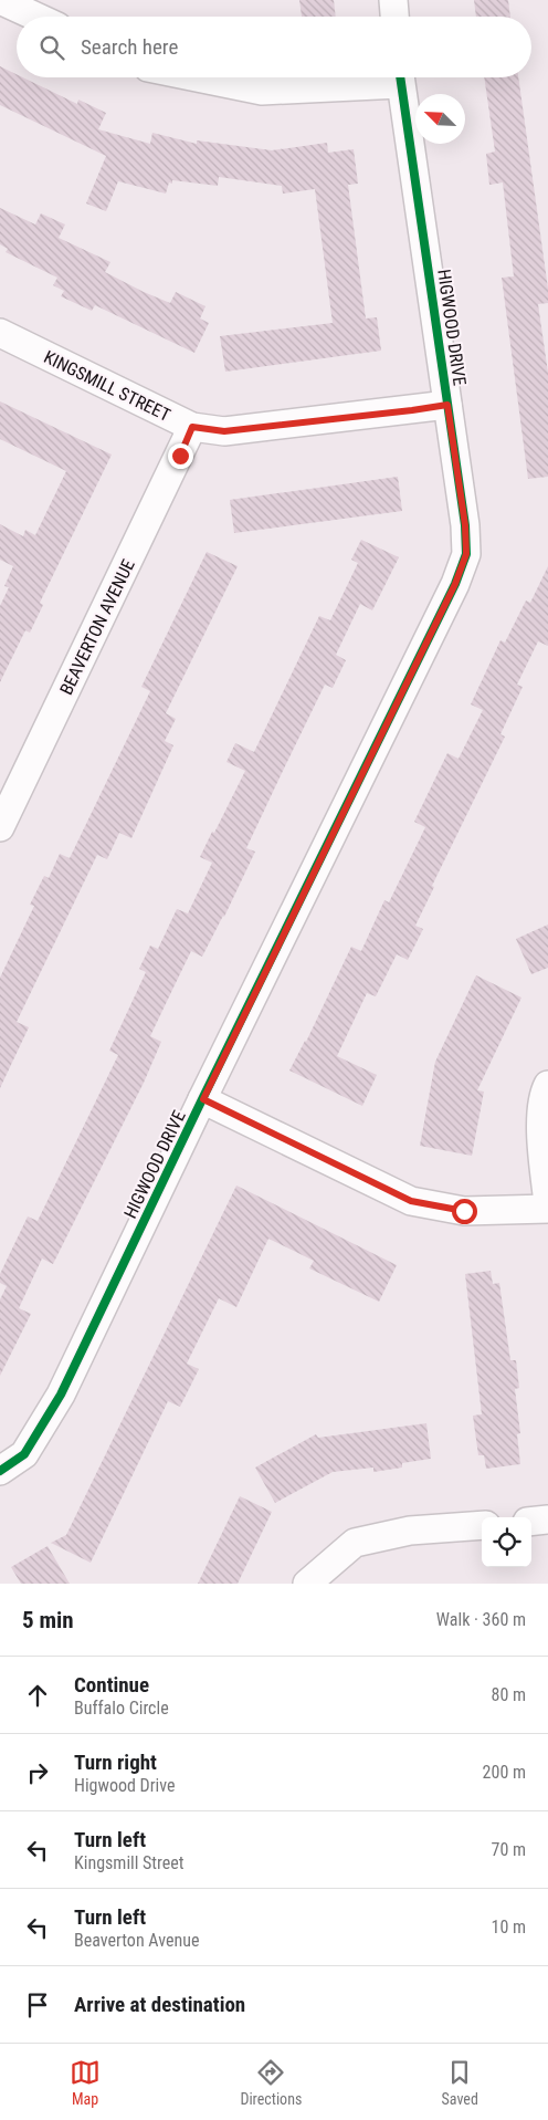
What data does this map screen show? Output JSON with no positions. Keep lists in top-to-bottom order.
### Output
{
  "streets": {
    "street": ["HIGWOOD DRIVE", "KINGSMILL STREET", "BEAVERTON AVENUE"]
  },
  "crossings": [
    ["HIGWOOD DRIVE", "KINGSMILL STREET"],
    ["KINGSMILL STREET", "BEAVERTON AVENUE"]
  ],
  "north": "top left",
  "page": {
    "search": "Search here",
    "heading": ["5 min", "Walk · 360 m"],
    "list": [
      ["Continue", "Buffalo Circle", "80 m"],
      ["Turn right", "Higwood Drive", "200 m"],
      ["Turn left", "Kingsmill Street", "70 m"],
      ["Turn left", "Beaverton Avenue", "10 m"],
      "Arrive at destination"
    ],
    "nav": ["Map", "Directions", "Saved"]
  }
}
